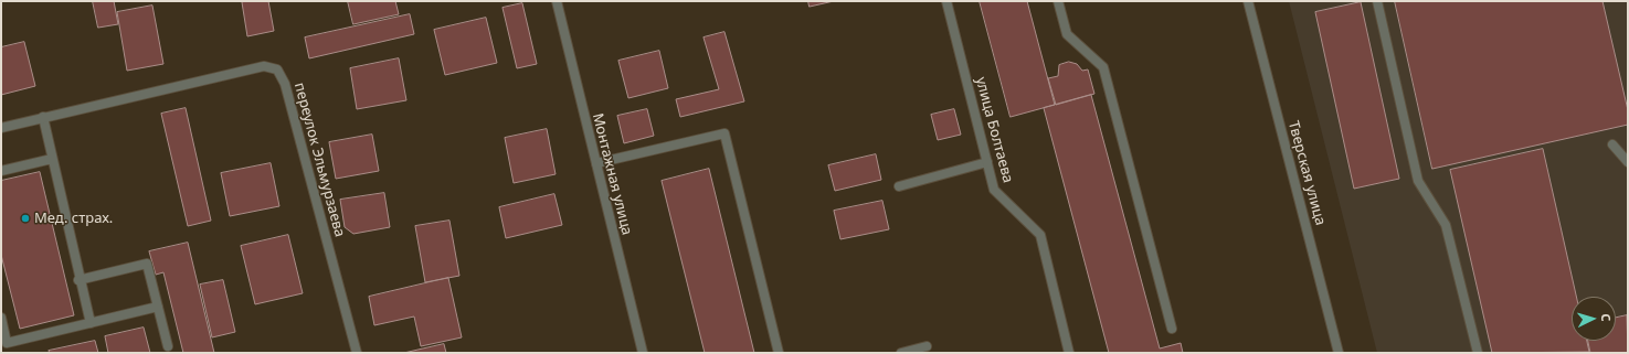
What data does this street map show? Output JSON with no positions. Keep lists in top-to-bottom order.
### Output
{
  "streets": {
    "street": [
      "улица Болтаева",
      "переулок Эльмурзаева",
      "Тверская улица",
      "Монтажная улица"
    ]
  },
  "places": ["Мед. страх."],
  "north": "right"
}
